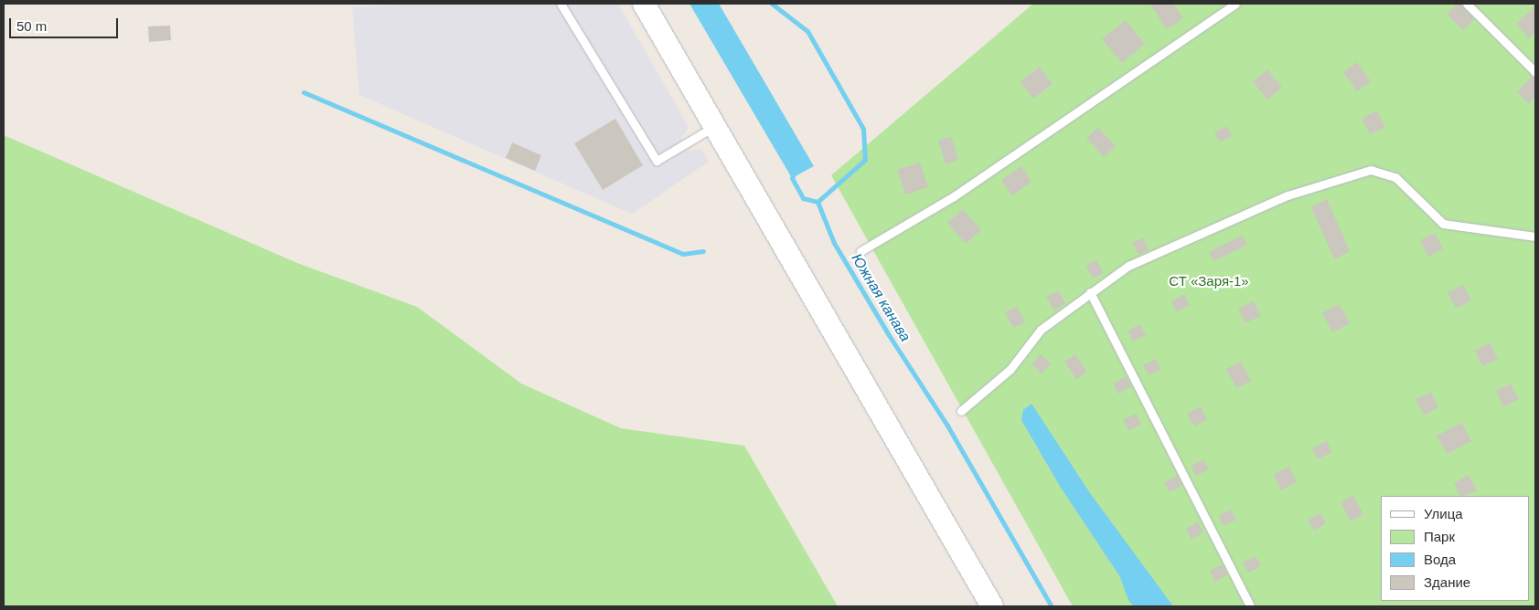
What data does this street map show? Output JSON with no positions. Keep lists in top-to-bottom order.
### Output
{
  "water": ["Южная канава"],
  "parks": ["СТ «Заря-1»"],
  "legend": [
    "Улица",
    "Парк",
    "Вода",
    "Здание"
  ],
  "scale_bar": "50 m"
}
